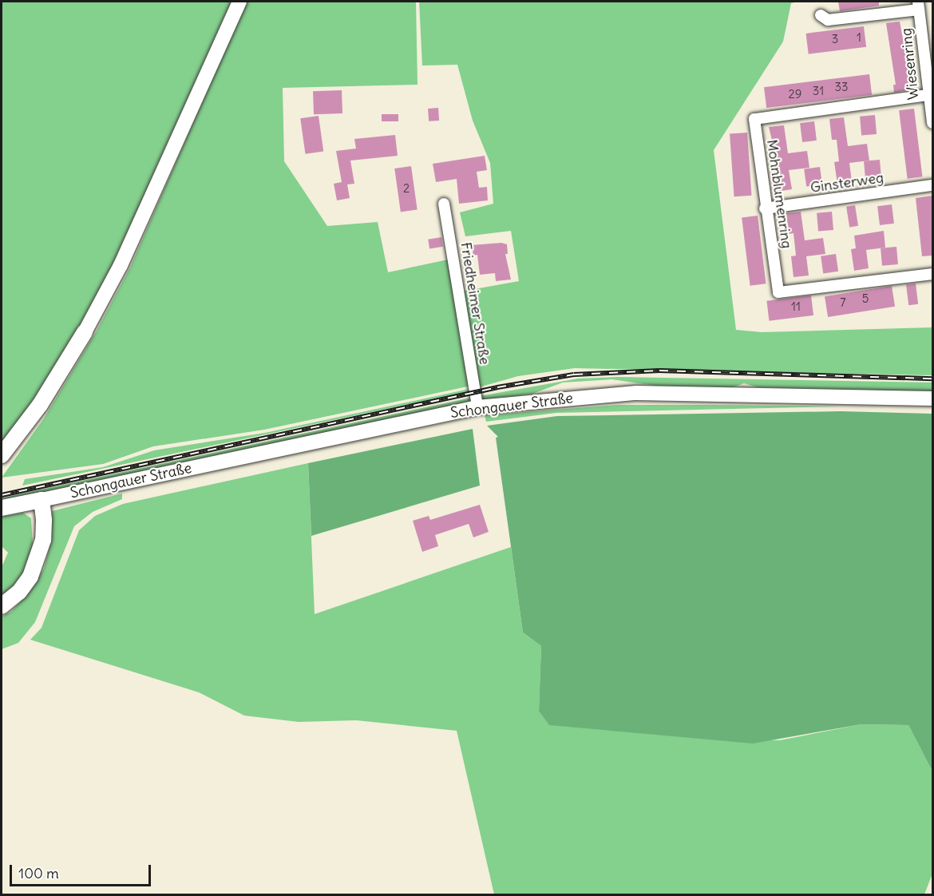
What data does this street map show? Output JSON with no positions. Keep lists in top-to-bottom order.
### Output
{
  "streets": {
    "main road": ["Schongauer Straße"],
    "street": [
      "Wiesenring",
      "Ginsterweg",
      "Mohnblumenring",
      "Friedheimer Straße"
    ]
  },
  "crossings": [
    ["Wiesenring", "Mohnblumenring"],
    ["Ginsterweg", "Mohnblumenring"],
    ["Friedheimer Straße", "Schongauer Straße"]
  ],
  "house_numbers": [
    "1",
    "3",
    "33",
    "31",
    "29",
    "2",
    "5",
    "7",
    "11"
  ],
  "scale_bar": "100 m"
}
